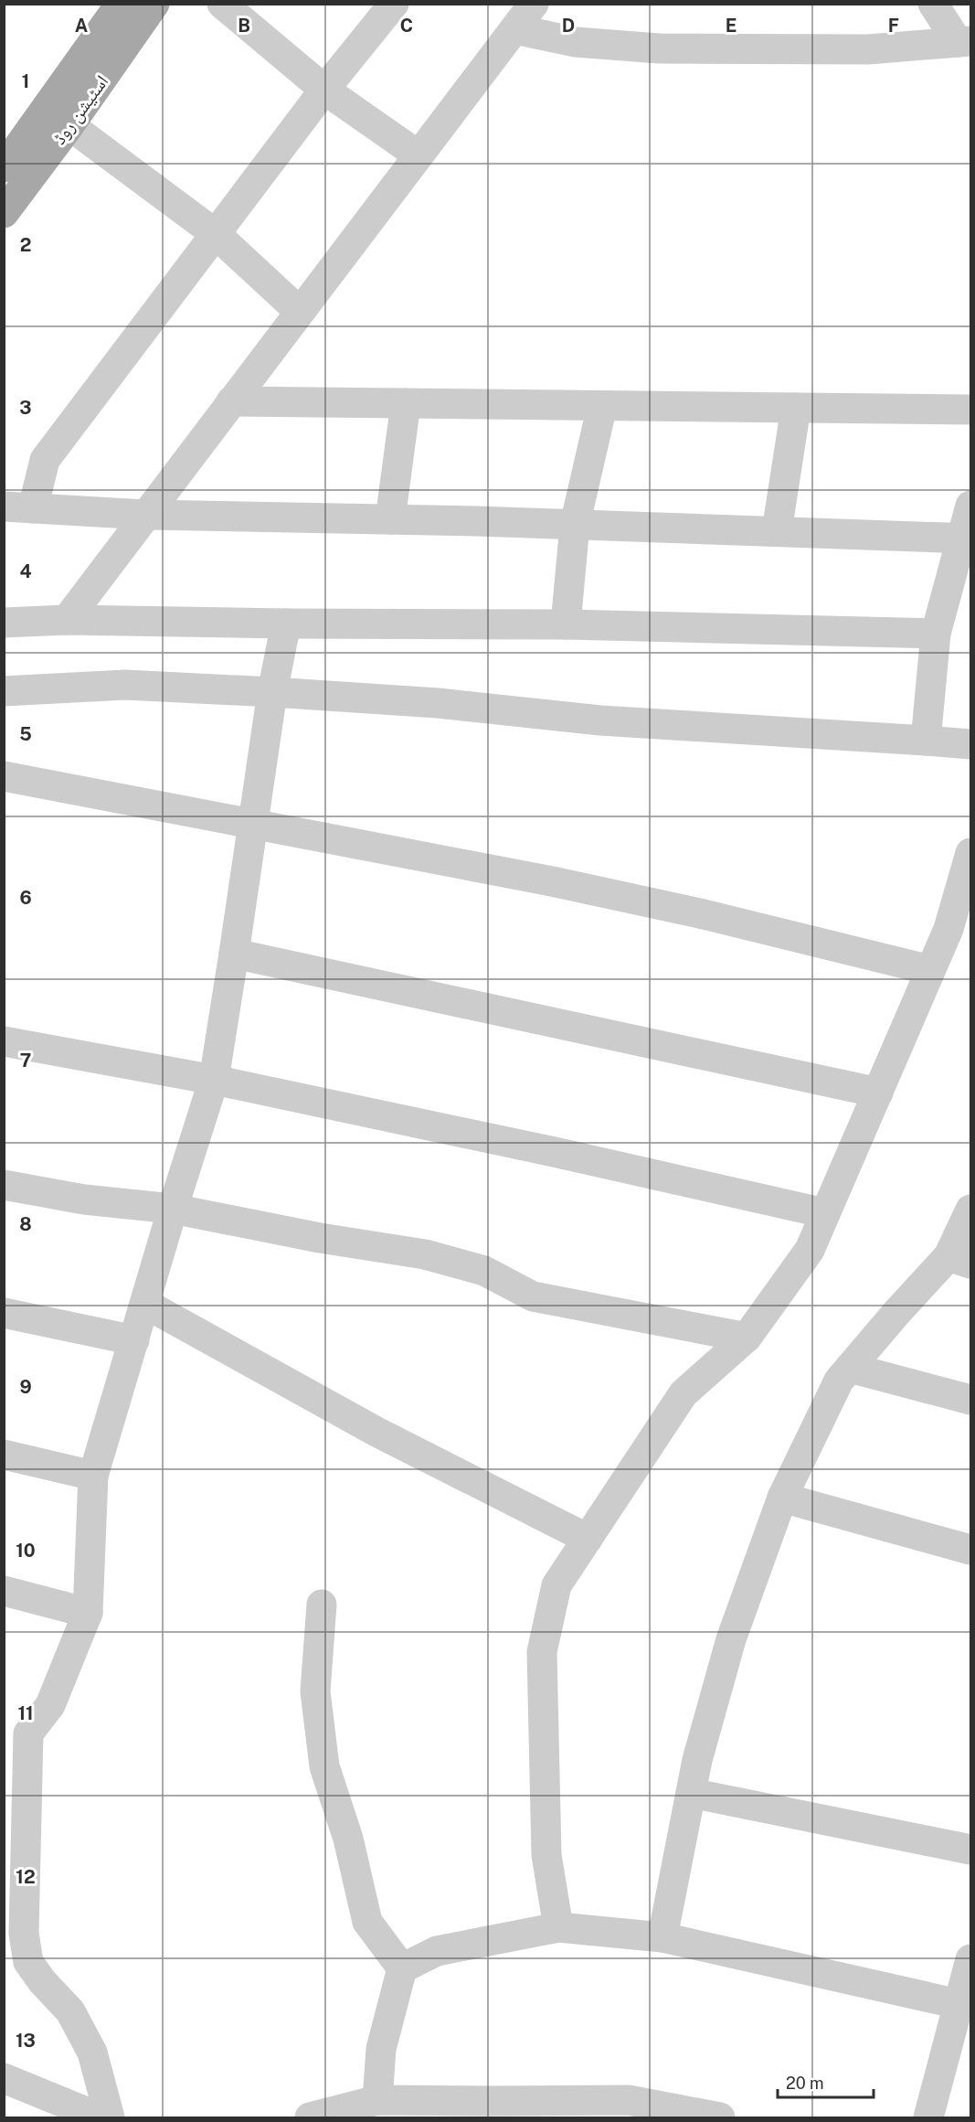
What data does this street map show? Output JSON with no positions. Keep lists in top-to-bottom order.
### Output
{
  "streets": {
    "main road": ["اسٹیشن روڈ"]
  },
  "scale_bar": "20 m",
  "grid": {
    "columns": [
      "A",
      "B",
      "C",
      "D",
      "E",
      "F"
    ],
    "rows": [
      "1",
      "2",
      "3",
      "4",
      "5",
      "6",
      "7",
      "8",
      "9",
      "10",
      "11",
      "12",
      "13"
    ]
  }
}
